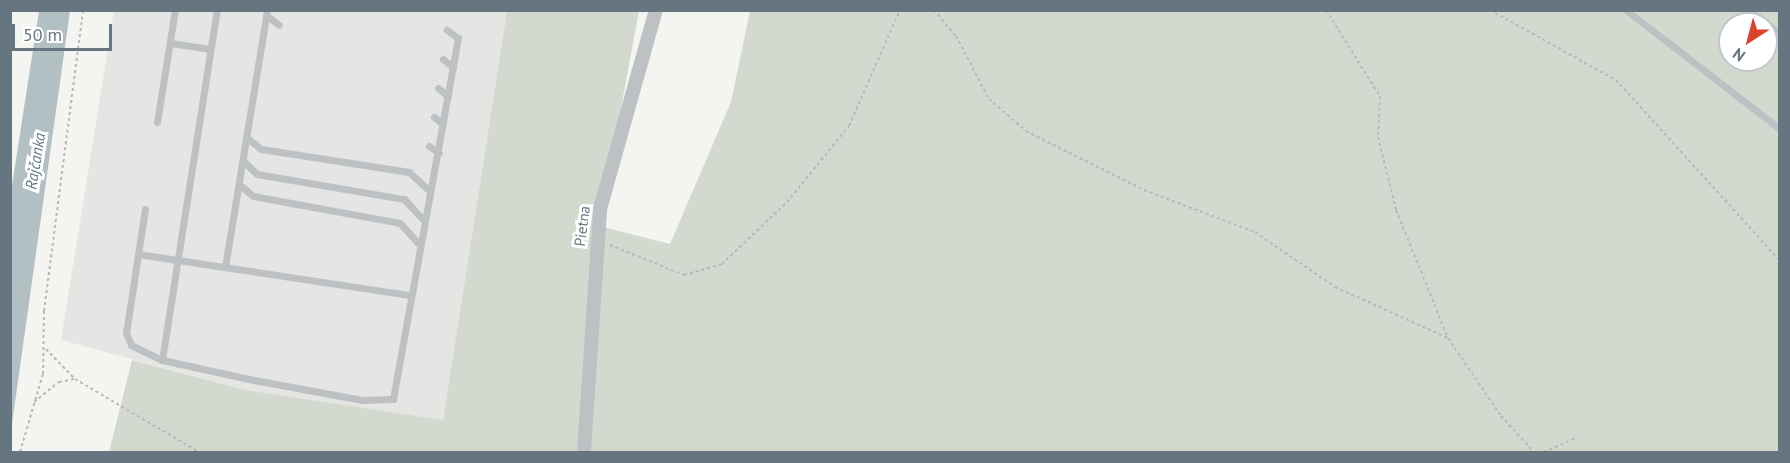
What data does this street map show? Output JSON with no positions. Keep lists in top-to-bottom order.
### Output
{
  "streets": {
    "street": ["Pietna"]
  },
  "water": ["Rajčanka"],
  "scale_bar": "50 m",
  "north": "bottom left"
}
